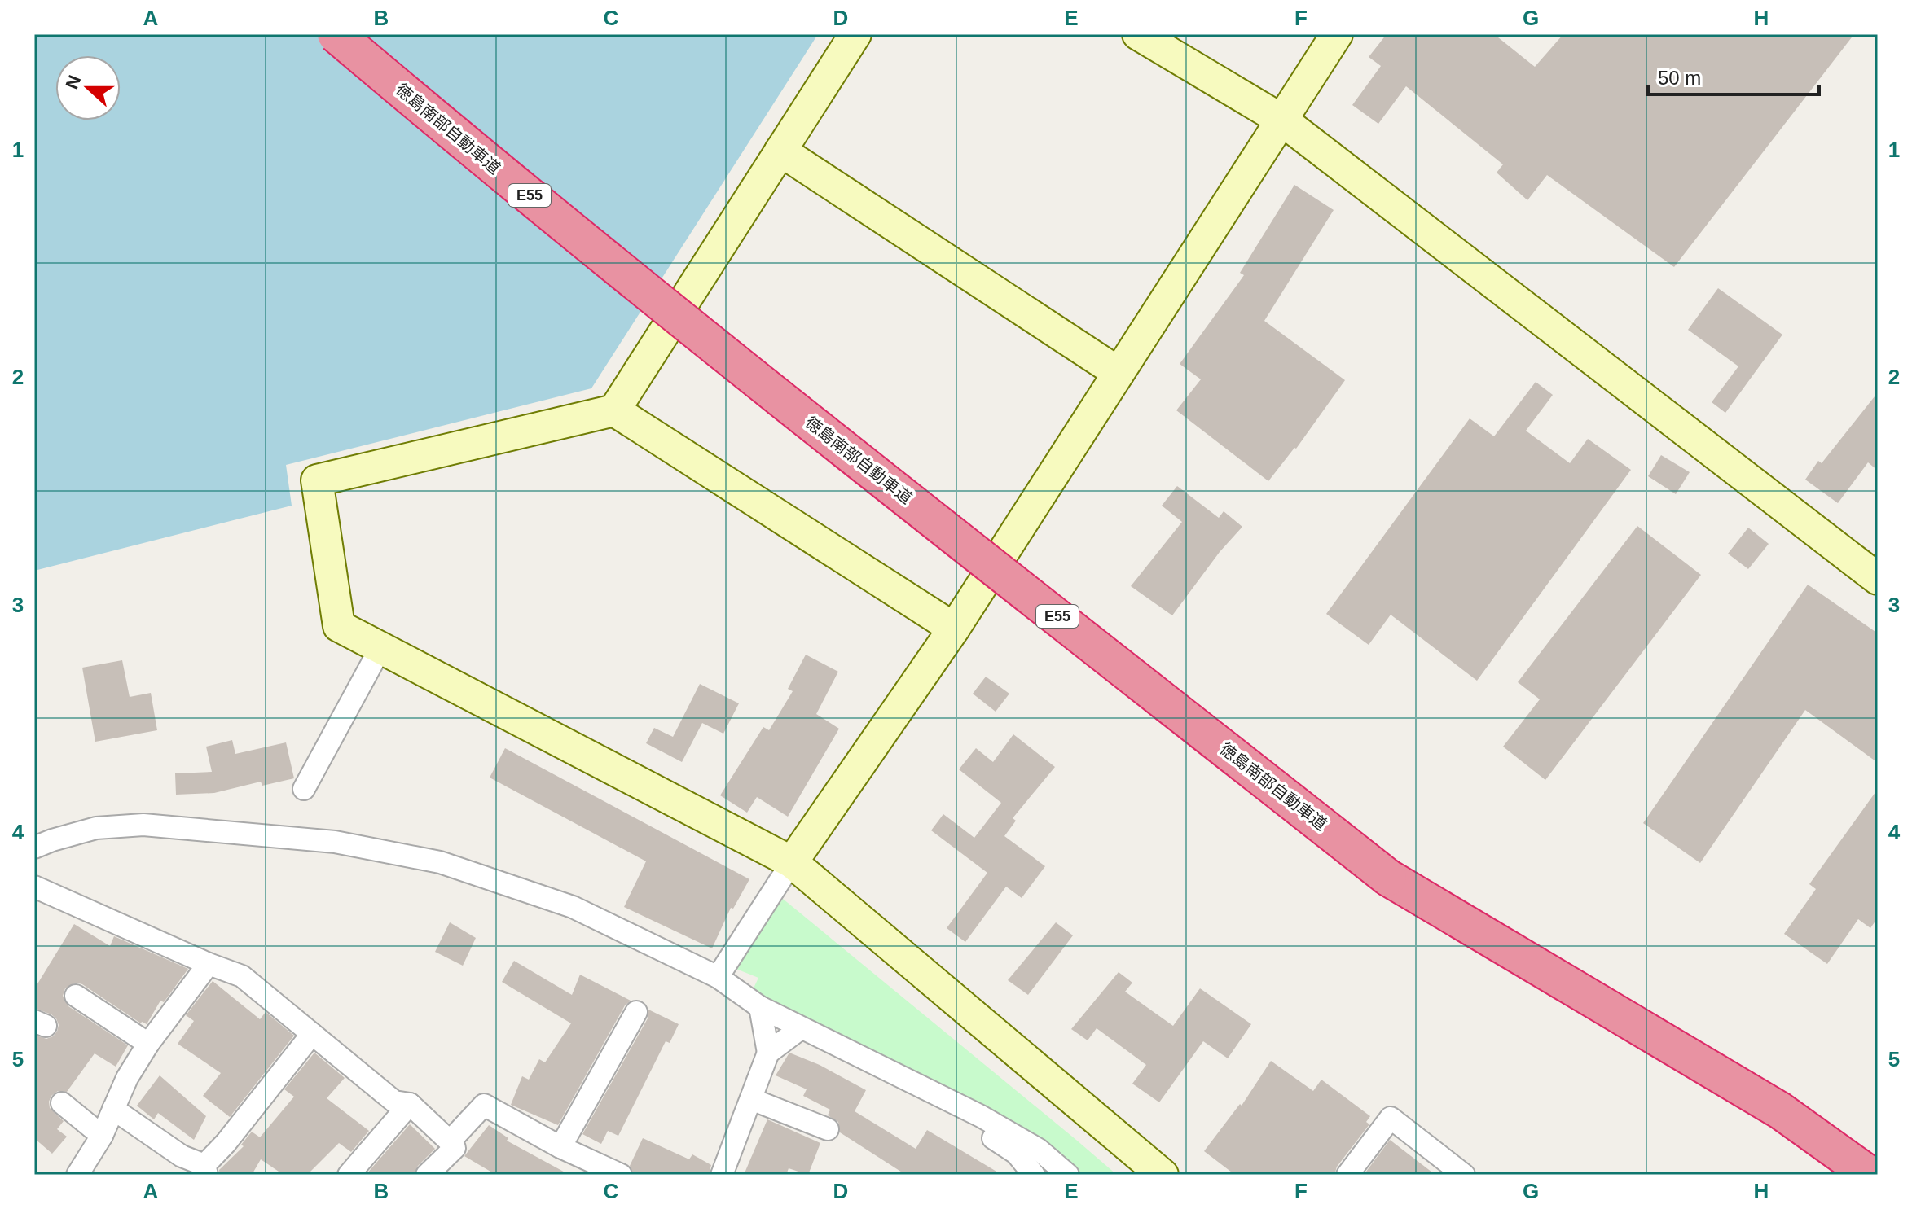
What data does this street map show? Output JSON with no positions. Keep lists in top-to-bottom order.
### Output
{
  "streets": {
    "highway": ["徳島南部自動車道", "E55"]
  },
  "scale_bar": "50 m",
  "north": "left",
  "grid": {
    "columns": [
      "A",
      "B",
      "C",
      "D",
      "E",
      "F",
      "G",
      "H"
    ],
    "rows": [
      "1",
      "2",
      "3",
      "4",
      "5"
    ]
  }
}
